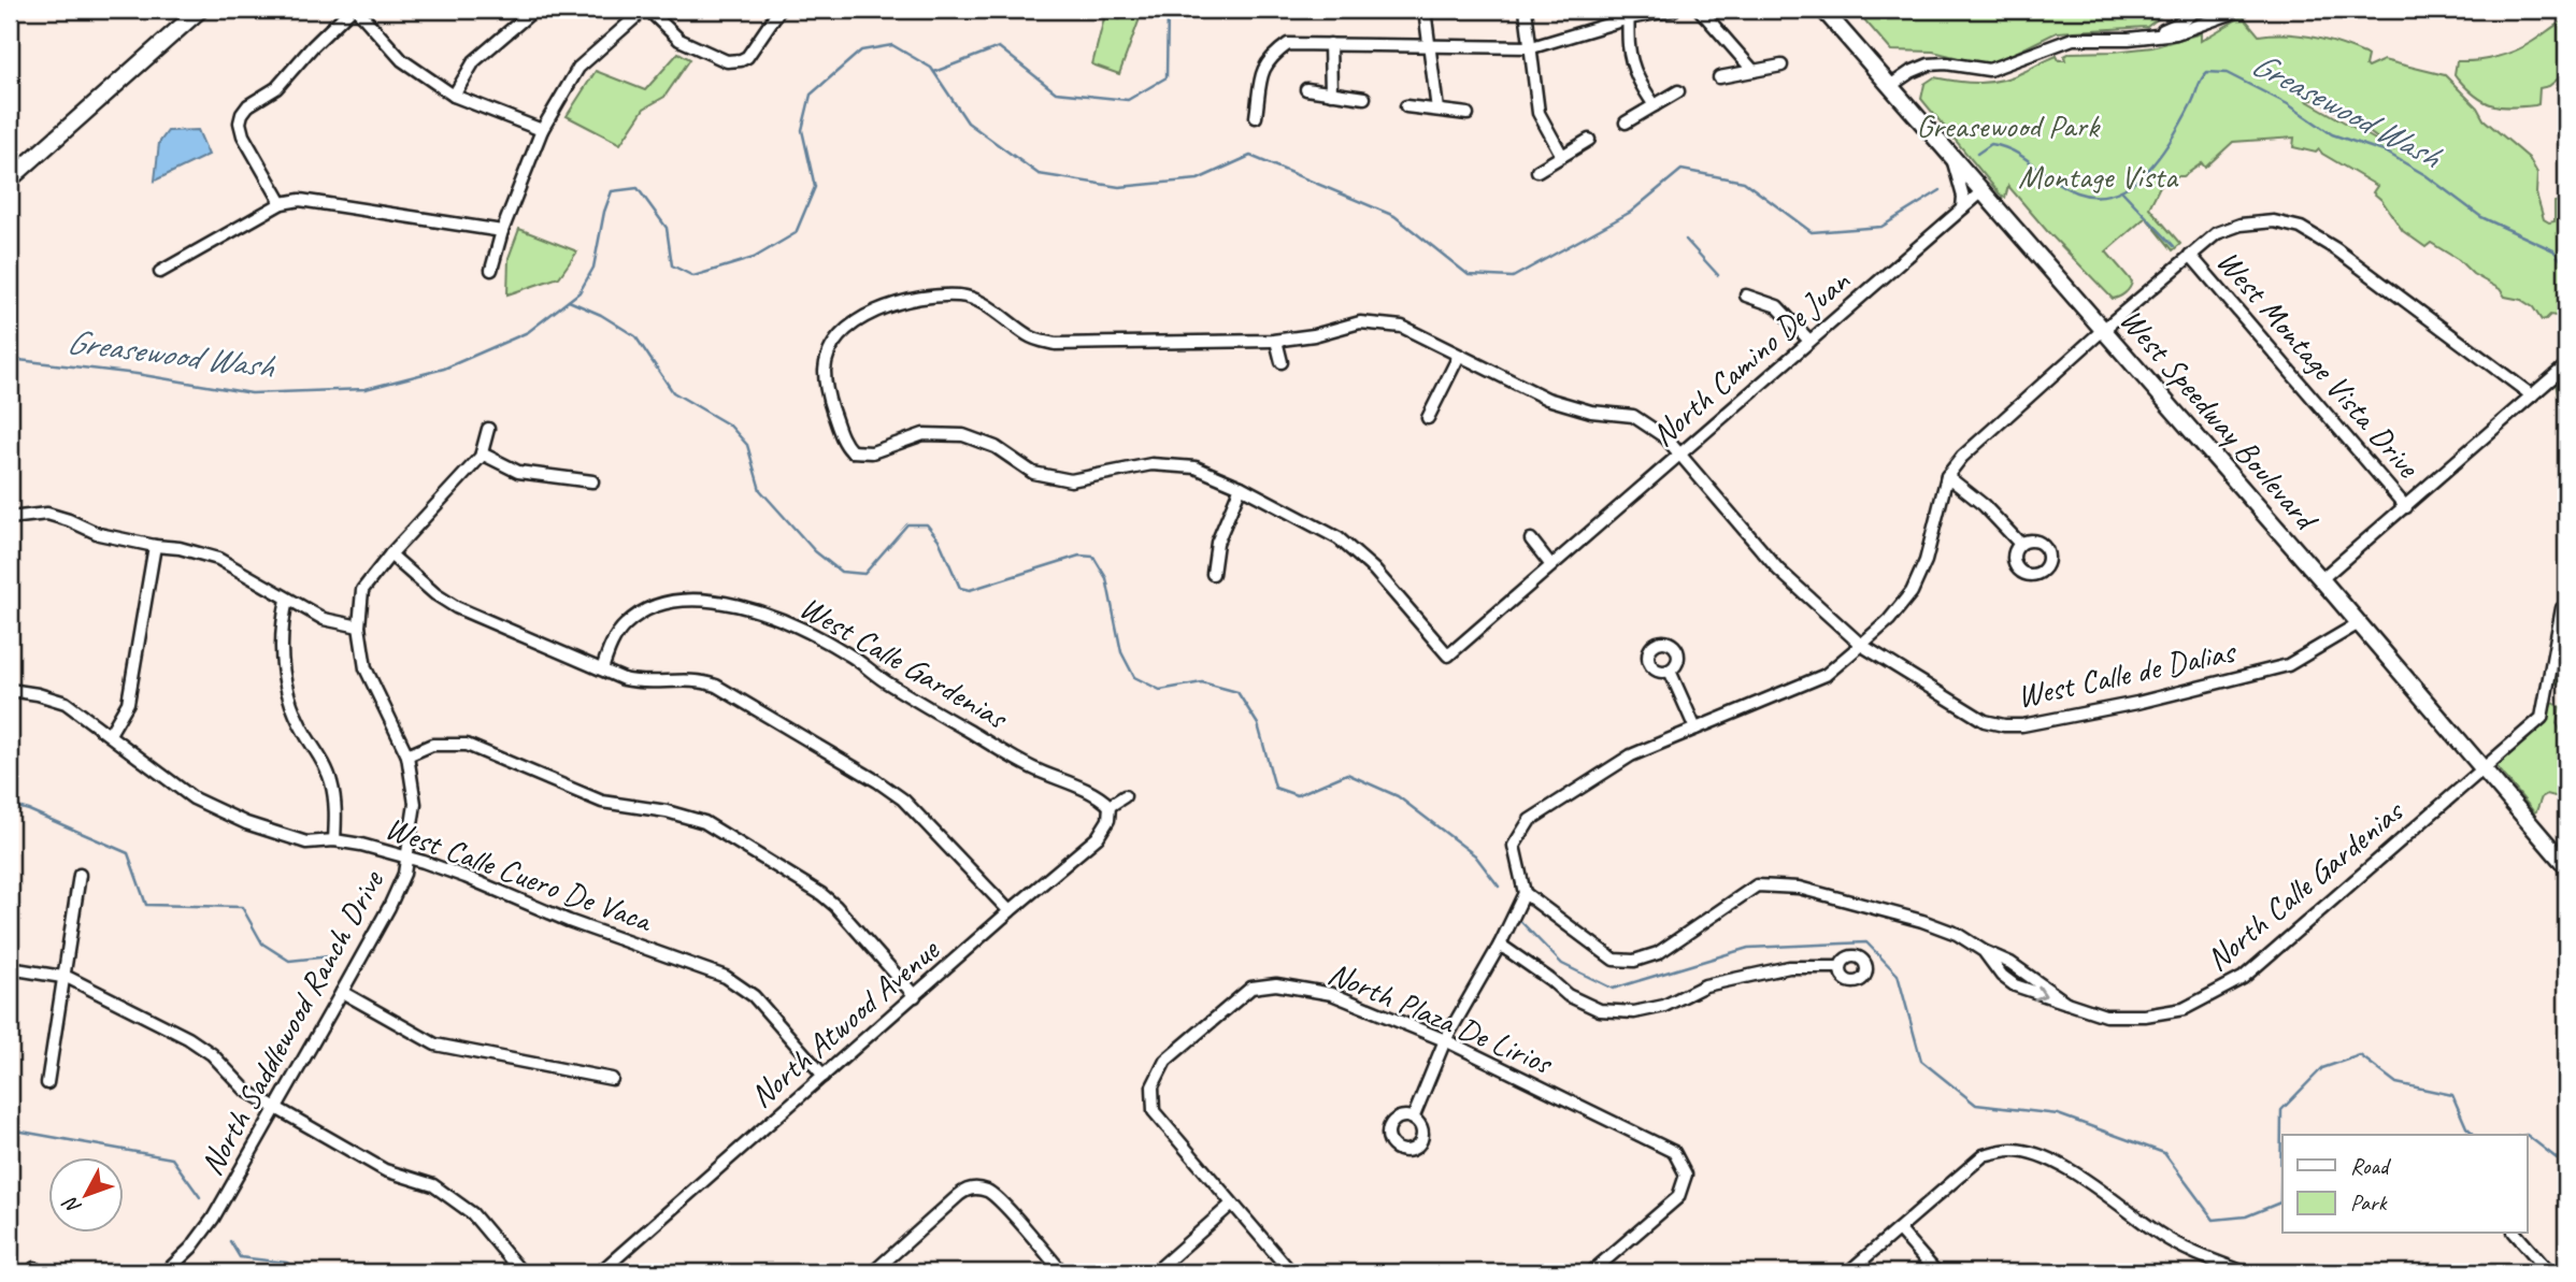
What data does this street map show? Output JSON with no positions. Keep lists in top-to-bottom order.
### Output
{
  "streets": {
    "main road": ["West Speedway Boulevard"],
    "street": [
      "North Camino De Juan",
      "West Montage Vista Drive",
      "West Calle Gardenias",
      "West Calle de Dalias",
      "West Calle Cuero De Vaca",
      "North Calle Gardenias",
      "North Plaza De Lirios",
      "North Saddlewood Ranch Drive",
      "North Atwood Avenue"
    ]
  },
  "crossings": [
    ["North Camino De Juan", "West Speedway Boulevard"],
    ["North Camino De Juan", "West Calle de Dalias"],
    ["West Speedway Boulevard", "West Calle de Dalias"],
    ["West Speedway Boulevard", "North Calle Gardenias"],
    ["West Calle Gardenias", "North Atwood Avenue"],
    ["West Calle Cuero De Vaca", "North Saddlewood Ranch Drive"],
    ["West Calle Cuero De Vaca", "North Atwood Avenue"]
  ],
  "water": ["Greasewood Wash"],
  "parks": ["Greasewood Park", "Montage Vista"],
  "legend": ["Road", "Park"],
  "north": "bottom left"
}
